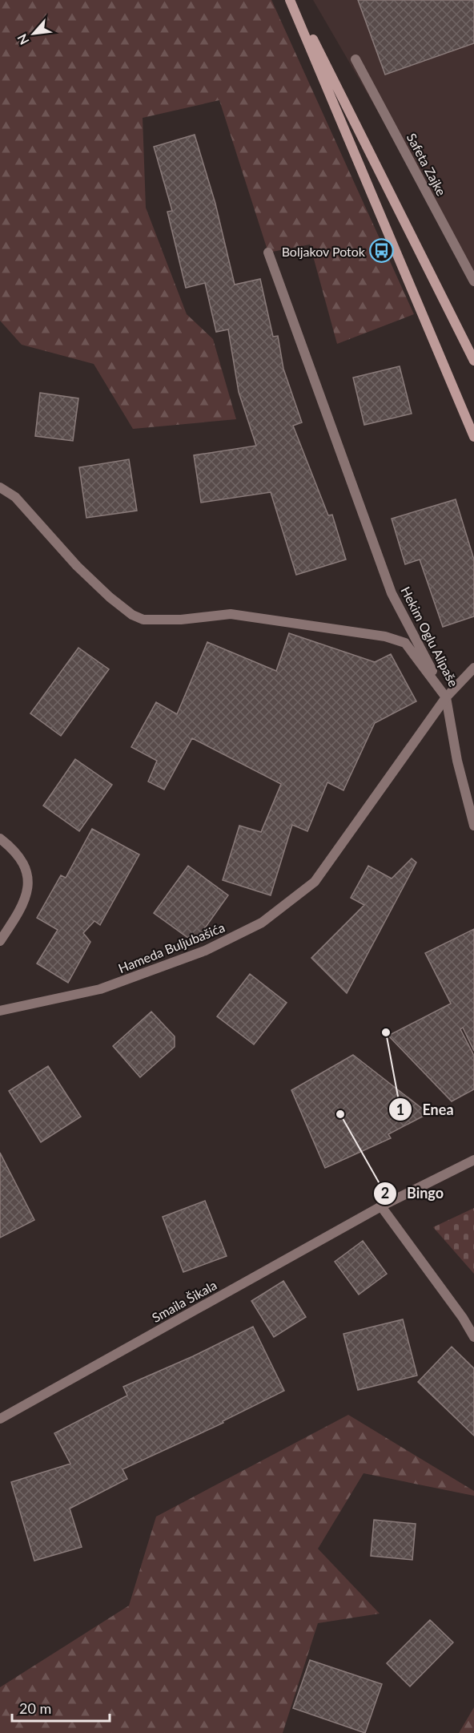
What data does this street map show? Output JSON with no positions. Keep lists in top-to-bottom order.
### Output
{
  "streets": {
    "street": [
      "Safeta Zajke",
      "Hekim Oglu Alipaše",
      "Hameda Buljubašića",
      "Smaila Šikala"
    ]
  },
  "crossings": [
    ["Hekim Oglu Alipaše", "Hameda Buljubašića"]
  ],
  "places": {
    "bus stop": ["Boljakov Potok"],
    "other": ["Enea", "Bingo"]
  },
  "scale_bar": "20 m",
  "north": "bottom left"
}
